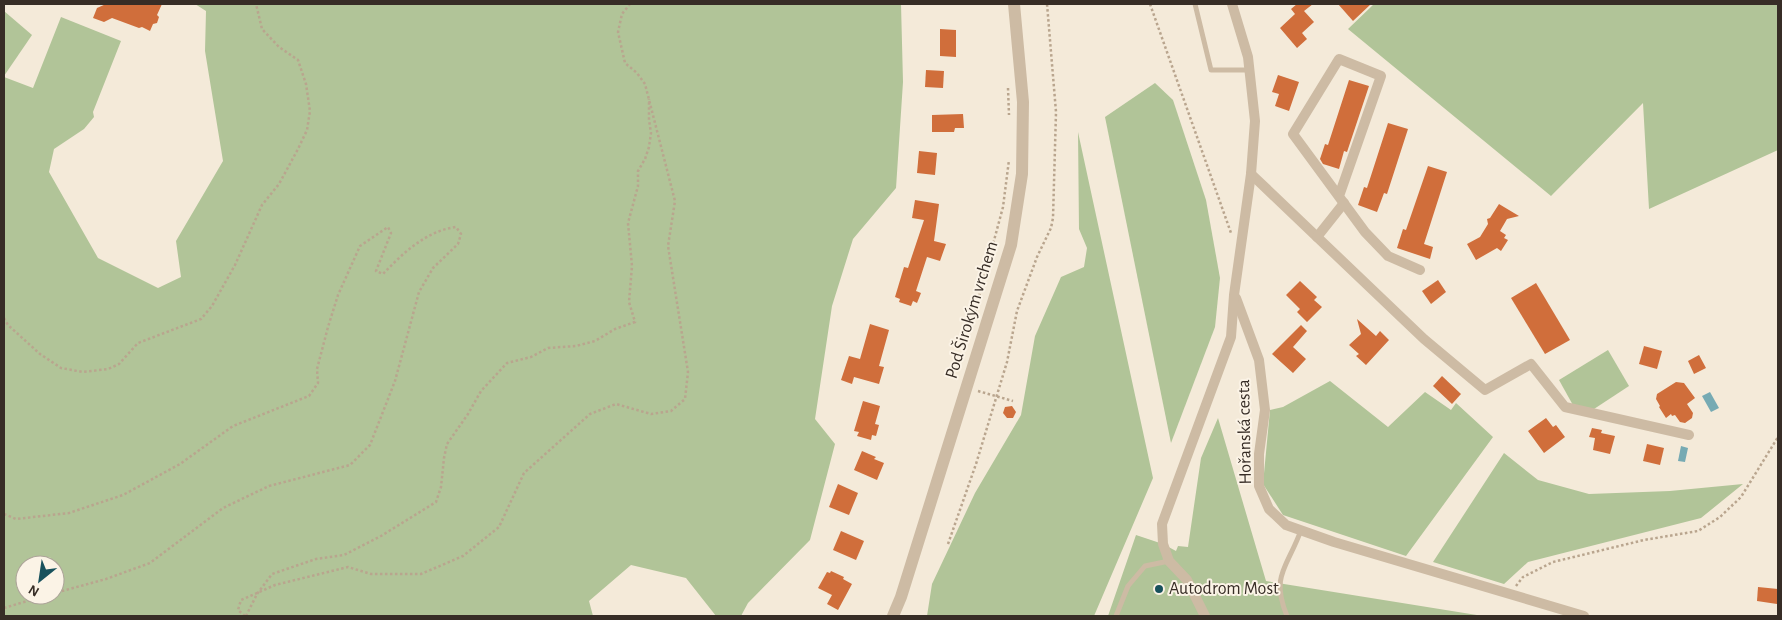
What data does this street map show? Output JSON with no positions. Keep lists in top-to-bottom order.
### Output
{
  "streets": {
    "street": ["Pod Širokým vrchem", "Hořanská cesta"]
  },
  "places": ["Autodrom Most"],
  "north": "bottom left"
}
